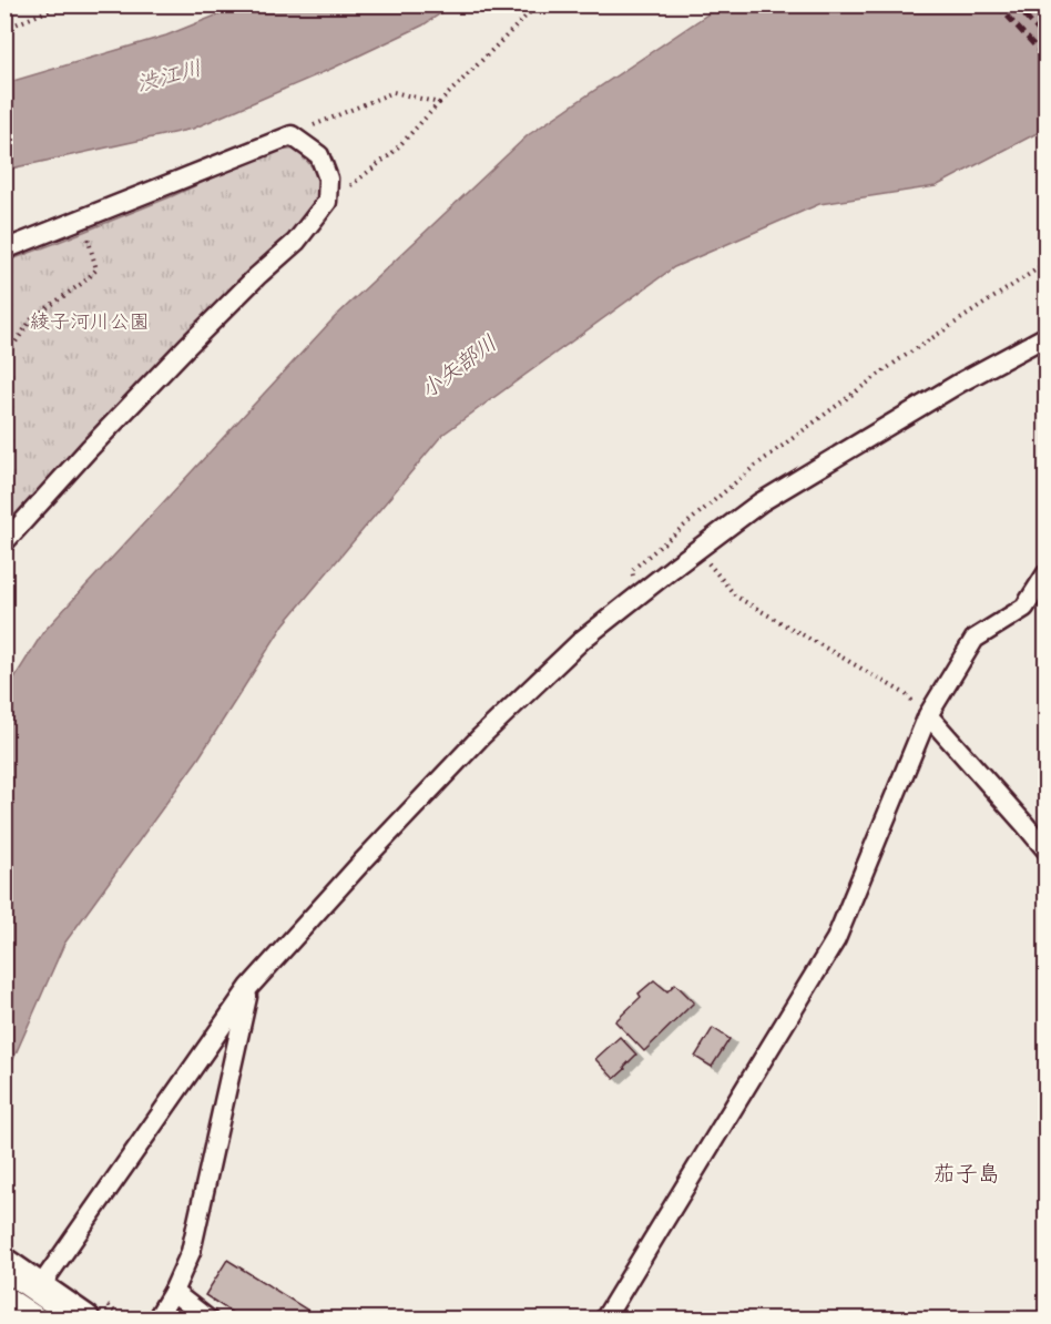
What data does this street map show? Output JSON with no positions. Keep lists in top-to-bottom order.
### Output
{
  "districts": ["茄子島"],
  "water": ["渋江川", "小矢部川"],
  "parks": ["綾子河川公園"]
}
